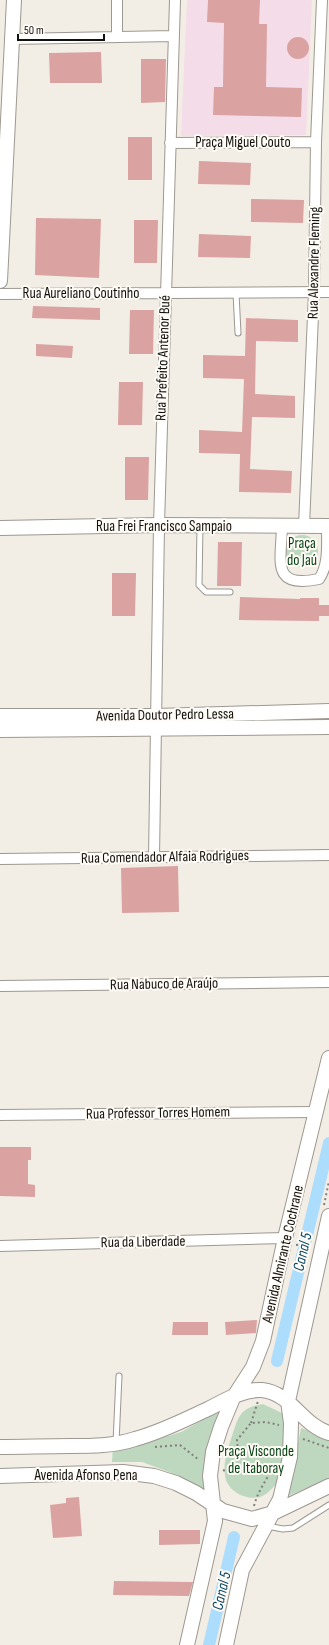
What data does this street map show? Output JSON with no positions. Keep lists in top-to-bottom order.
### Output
{
  "streets": {
    "main road": [
      "Rua Frei Francisco Sampaio",
      "Avenida Doutor Pedro Lessa",
      "Avenida Almirante Cochrane",
      "Avenida Afonso Pena"
    ],
    "street": [
      "Praça Miguel Couto",
      "Rua Alexandre Fleming",
      "Rua Aureliano Coutinho",
      "Rua Prefeito Antenor Bué",
      "Rua Comendador Alfaia Rodrigues",
      "Rua Nabuco de Araújo",
      "Rua Professor Torres Homem",
      "Rua da Liberdade"
    ]
  },
  "crossings": [
    ["Praça Miguel Couto", "Rua Alexandre Fleming"],
    ["Praça Miguel Couto", "Rua Prefeito Antenor Bué"],
    ["Rua Alexandre Fleming", "Rua Aureliano Coutinho"],
    ["Rua Alexandre Fleming", "Rua Frei Francisco Sampaio"],
    ["Rua Aureliano Coutinho", "Rua Prefeito Antenor Bué"],
    ["Rua Prefeito Antenor Bué", "Rua Frei Francisco Sampaio"],
    ["Rua Prefeito Antenor Bué", "Avenida Doutor Pedro Lessa"],
    ["Rua Prefeito Antenor Bué", "Rua Comendador Alfaia Rodrigues"],
    ["Rua Professor Torres Homem", "Avenida Almirante Cochrane"],
    ["Rua da Liberdade", "Avenida Almirante Cochrane"],
    ["Avenida Almirante Cochrane", "Avenida Afonso Pena"]
  ],
  "water": ["Canal 5"],
  "parks": ["Praça do Jaú", "Praça Visconde de Itaboray"],
  "scale_bar": "50 m"
}
